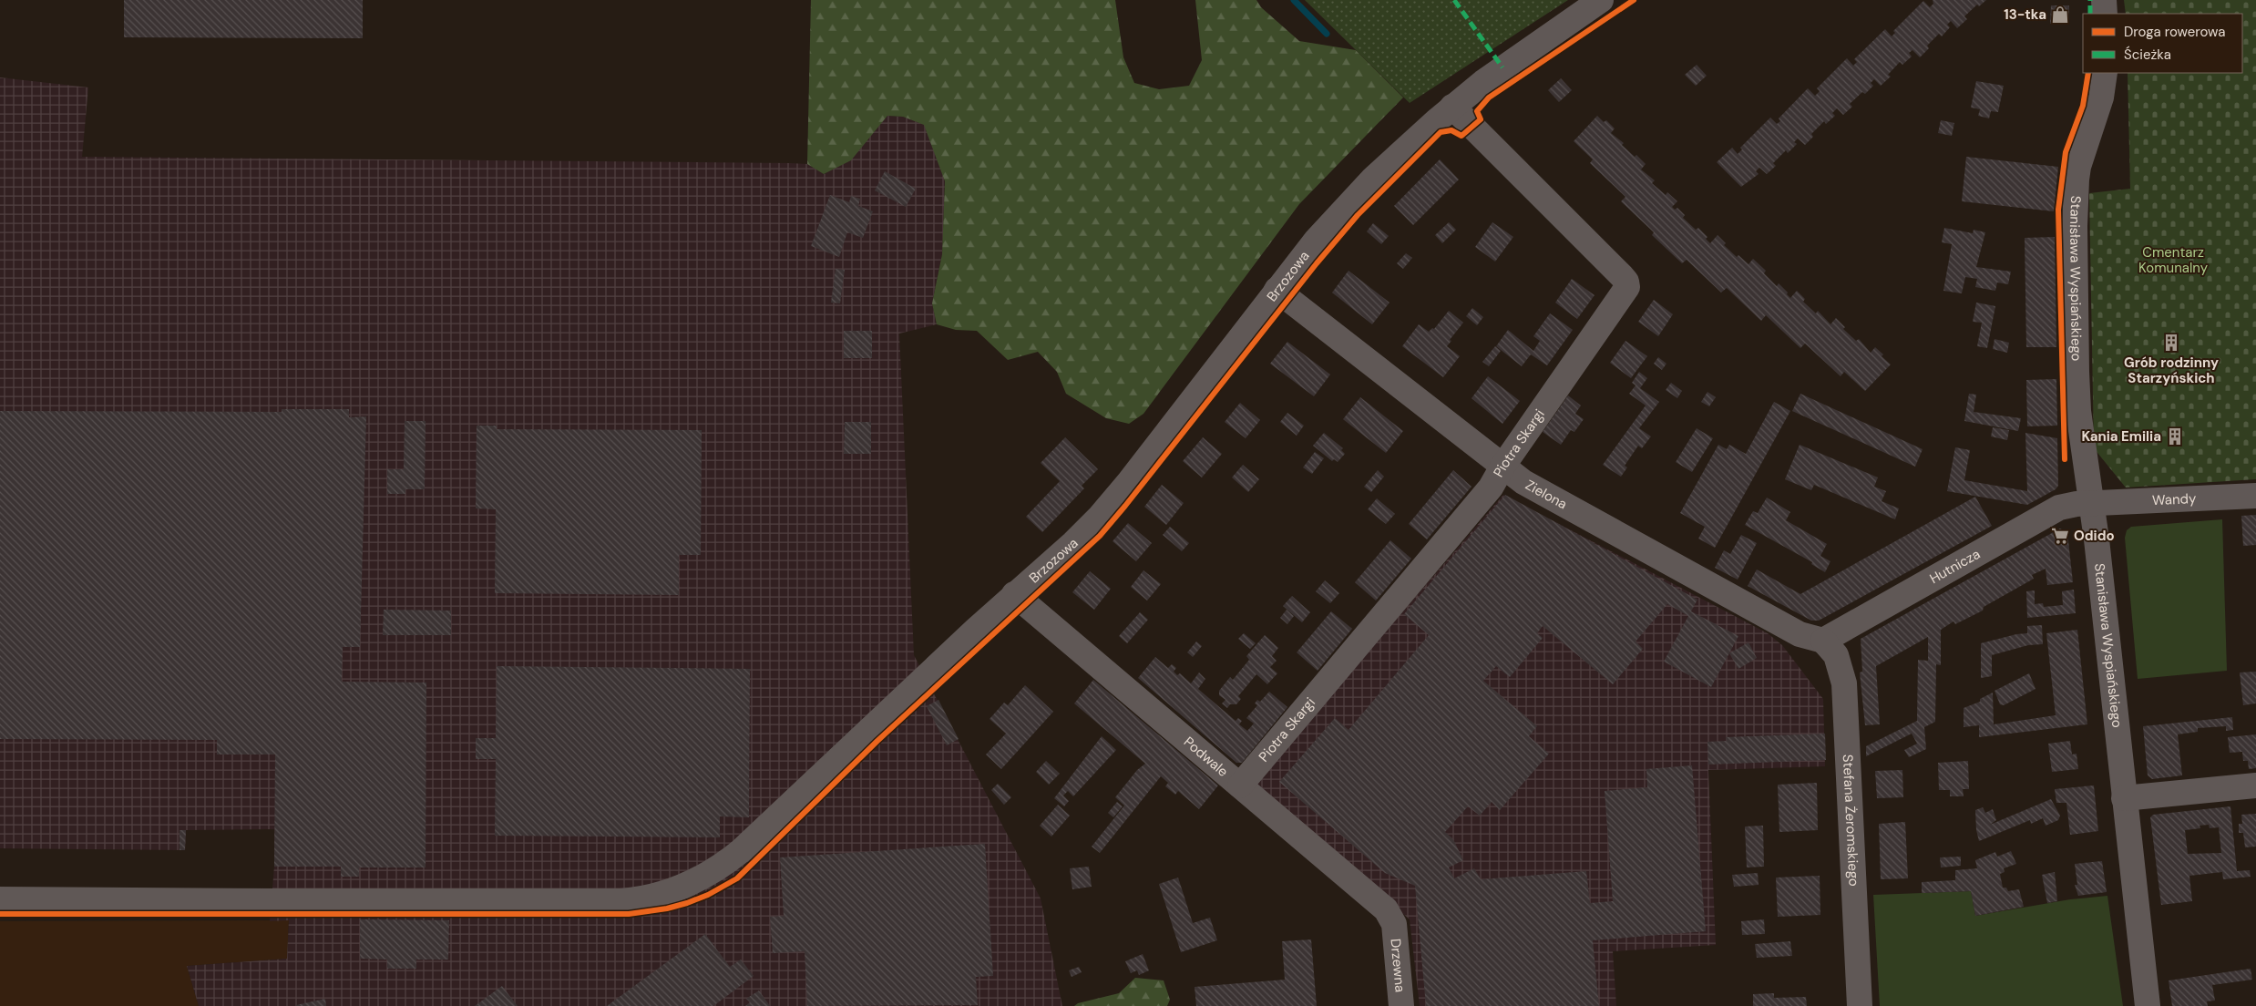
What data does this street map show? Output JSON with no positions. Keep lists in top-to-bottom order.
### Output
{
  "streets": {
    "street": [
      "Brzozowa",
      "Stanisława Wyspiańskiego",
      "Piotra Skargi",
      "Zielona",
      "Wandy",
      "Hutnicza",
      "Podwale",
      "Stefana Żeromskiego",
      "Drzewna"
    ]
  },
  "crossings": [
    ["Brzozowa", "Piotra Skargi"],
    ["Brzozowa", "Zielona"],
    ["Brzozowa", "Podwale"],
    ["Stanisława Wyspiańskiego", "Wandy"],
    ["Stanisława Wyspiańskiego", "Hutnicza"],
    ["Piotra Skargi", "Zielona"],
    ["Piotra Skargi", "Podwale"],
    ["Zielona", "Hutnicza"],
    ["Zielona", "Stefana Żeromskiego"],
    ["Wandy", "Hutnicza"],
    ["Hutnicza", "Stefana Żeromskiego"],
    ["Podwale", "Drzewna"]
  ],
  "parks": ["Cmentarz Komunalny"],
  "places": {
    "shop": ["13-tka"],
    "building": ["Grób rodzinny Starzyńskich", "Kania Emilia"],
    "supermarket": ["Odido"]
  },
  "legend": ["Droga rowerowa", "Ścieżka"]
}
